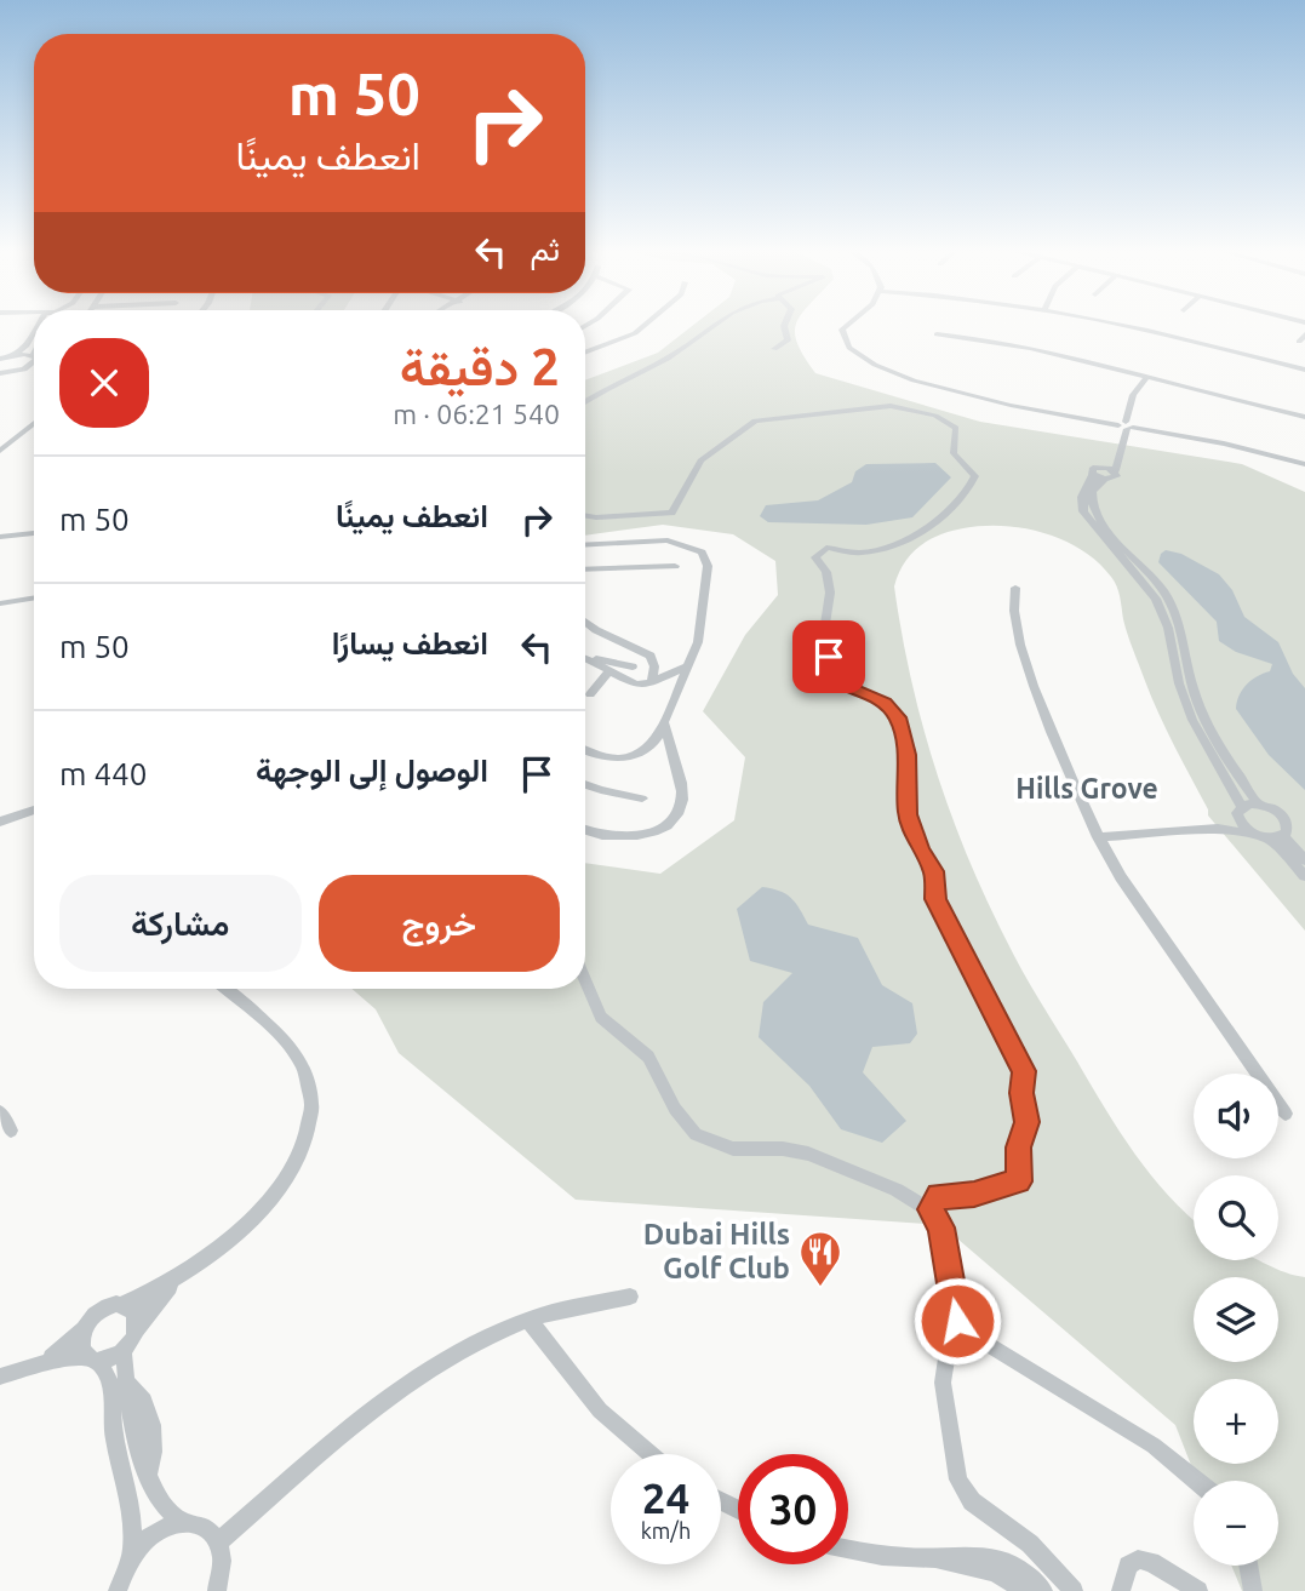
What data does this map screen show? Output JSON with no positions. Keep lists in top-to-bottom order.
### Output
{
  "districts": ["Hills Grove"],
  "places": {
    "restaurant": ["Dubai Hills Golf Club"]
  },
  "page": {
    "turn": ["50 m", "انعطف يمينًا"],
    "then": "ثم",
    "heading": ["2 دقيقة", "540 m · 06:21"],
    "list": [
      {
        "name": "انعطف يمينًا",
        "value": "50 m"
      },
      {
        "name": "انعطف يسارًا",
        "value": "50 m"
      },
      {
        "name": "الوصول إلى الوجهة",
        "value": "440 m"
      }
    ],
    "buttons": ["خروج", "مشاركة"],
    "map_buttons": ["+", "−"],
    "speed": "24 km/h",
    "limit": "30"
  }
}
